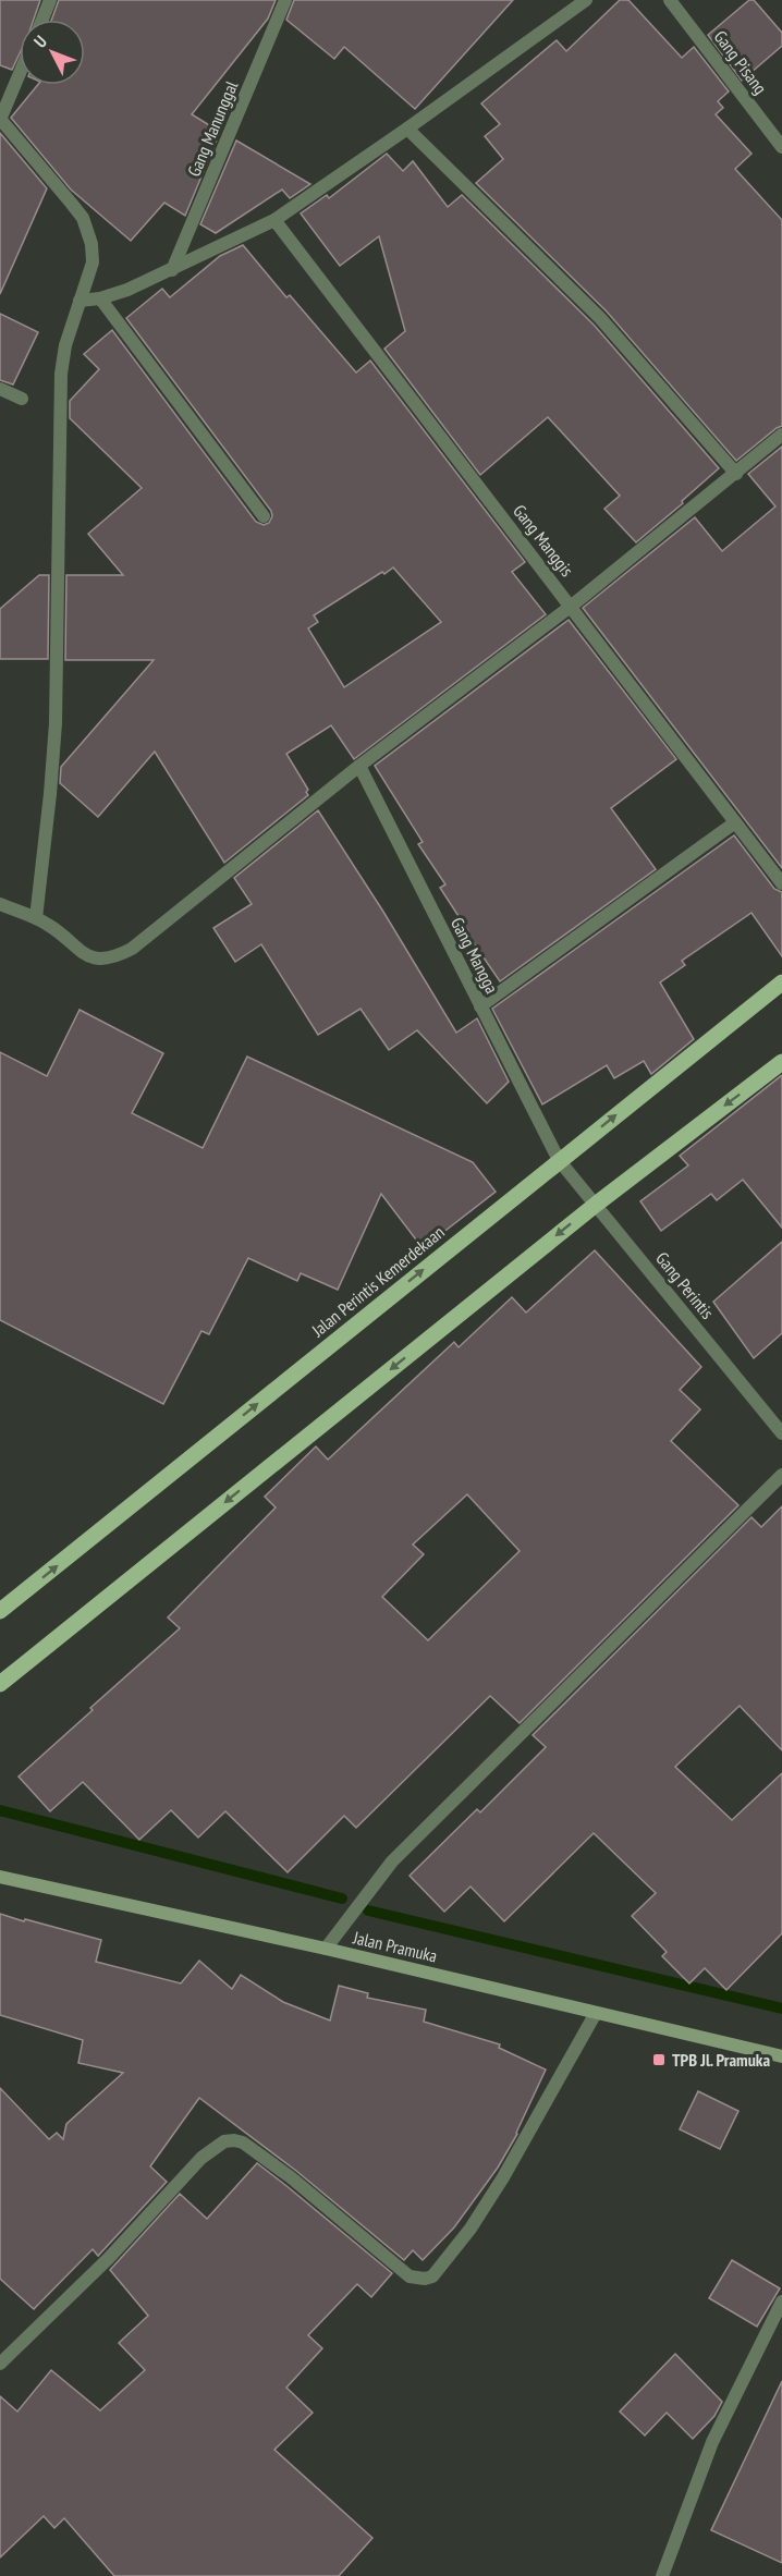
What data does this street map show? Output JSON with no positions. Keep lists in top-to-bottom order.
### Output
{
  "streets": {
    "main road": ["Jalan Perintis Kemerdekaan", "Jalan Pramuka"],
    "street": [
      "Gang Pisang",
      "Gang Manunggal",
      "Gang Manggis",
      "Gang Mangga",
      "Gang Perintis"
    ]
  },
  "crossings": [
    ["Gang Mangga", "Jalan Perintis Kemerdekaan"],
    ["Gang Mangga", "Gang Perintis"],
    ["Jalan Perintis Kemerdekaan", "Gang Perintis"]
  ],
  "places": {
    "transit": ["TPB Jl. Pramuka"]
  },
  "north": "top left"
}
